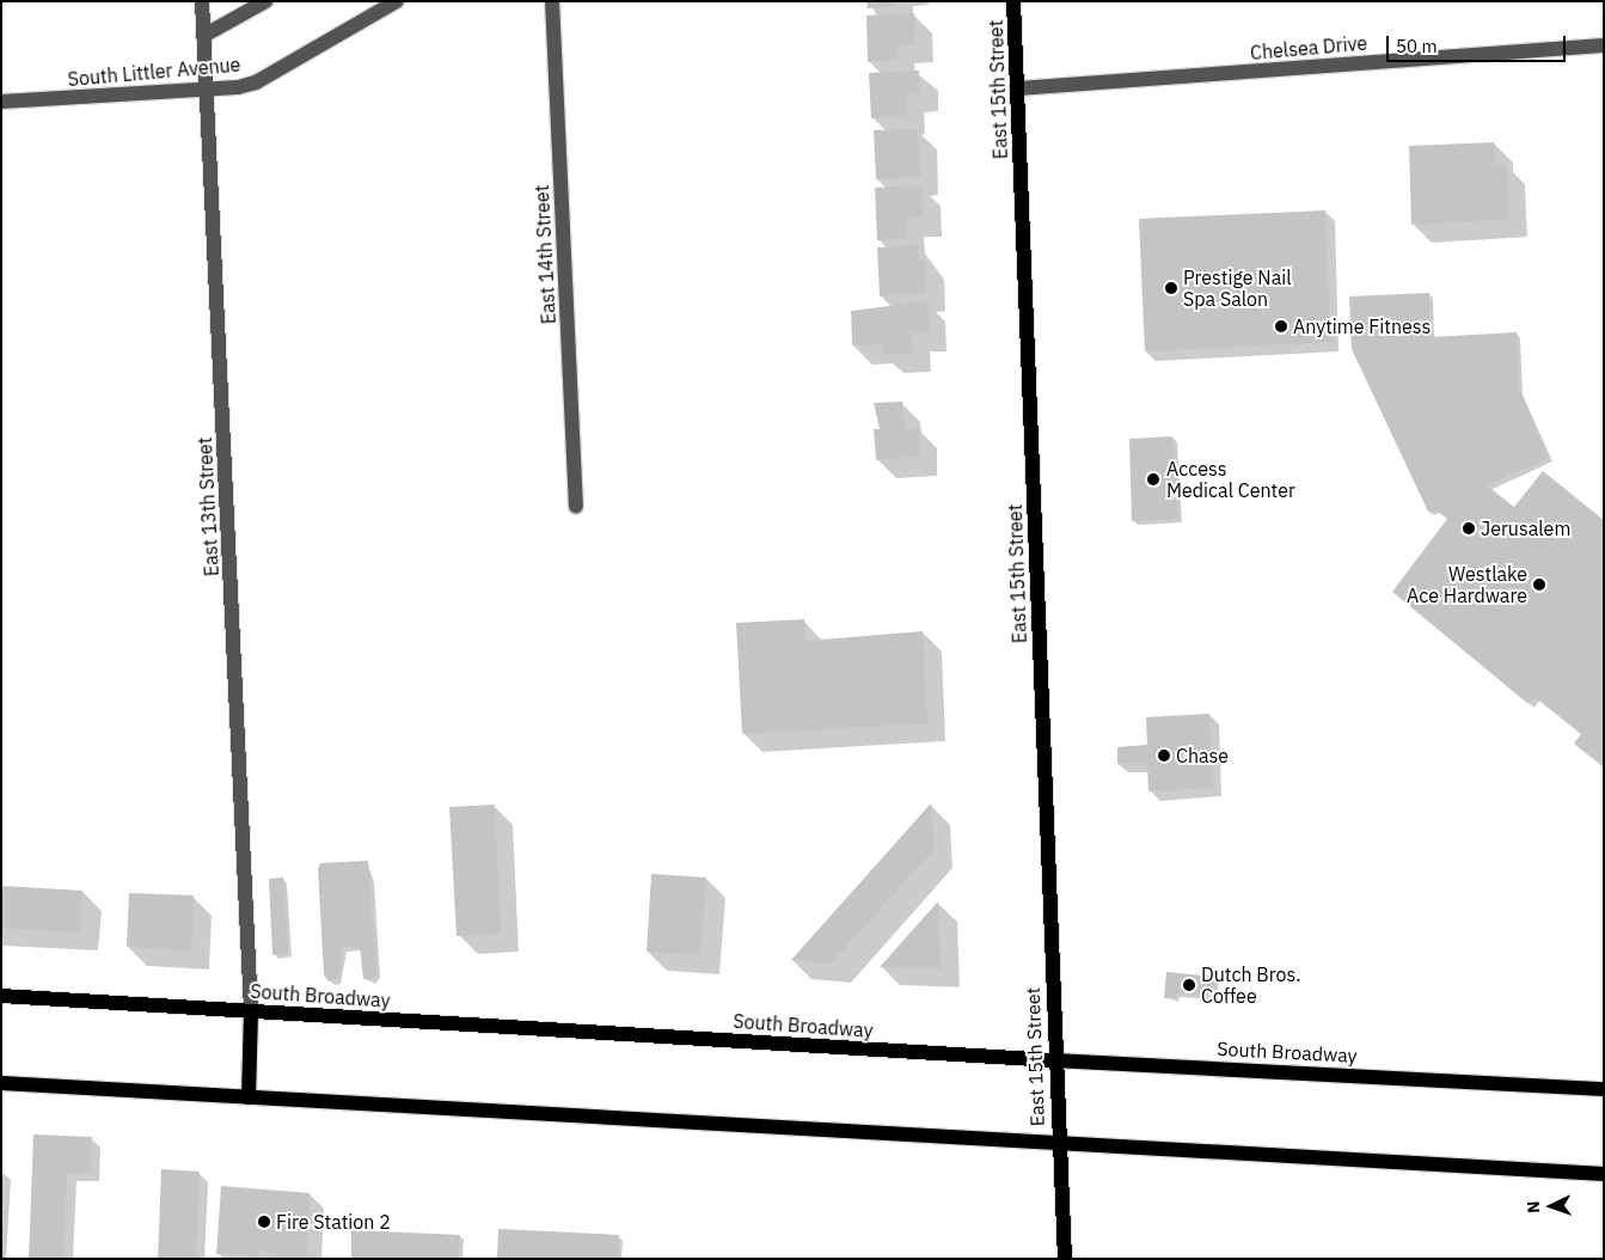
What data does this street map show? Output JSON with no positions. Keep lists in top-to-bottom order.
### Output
{
  "streets": {
    "main road": ["East 15th Street", "South Broadway"],
    "street": [
      "Chelsea Drive",
      "South Littler Avenue",
      "East 14th Street",
      "East 13th Street"
    ]
  },
  "crossings": [
    ["Chelsea Drive", "East 15th Street"],
    ["South Littler Avenue", "East 13th Street"],
    ["East 15th Street", "South Broadway"],
    ["East 13th Street", "South Broadway"]
  ],
  "places": [
    "Prestige Nail Spa Salon",
    "Anytime Fitness",
    "Access Medical Center",
    "Jerusalem",
    "Westlake Ace Hardware",
    "Chase",
    "Dutch Bros. Coffee",
    "Fire Station 2"
  ],
  "scale_bar": "50 m",
  "north": "left"
}
